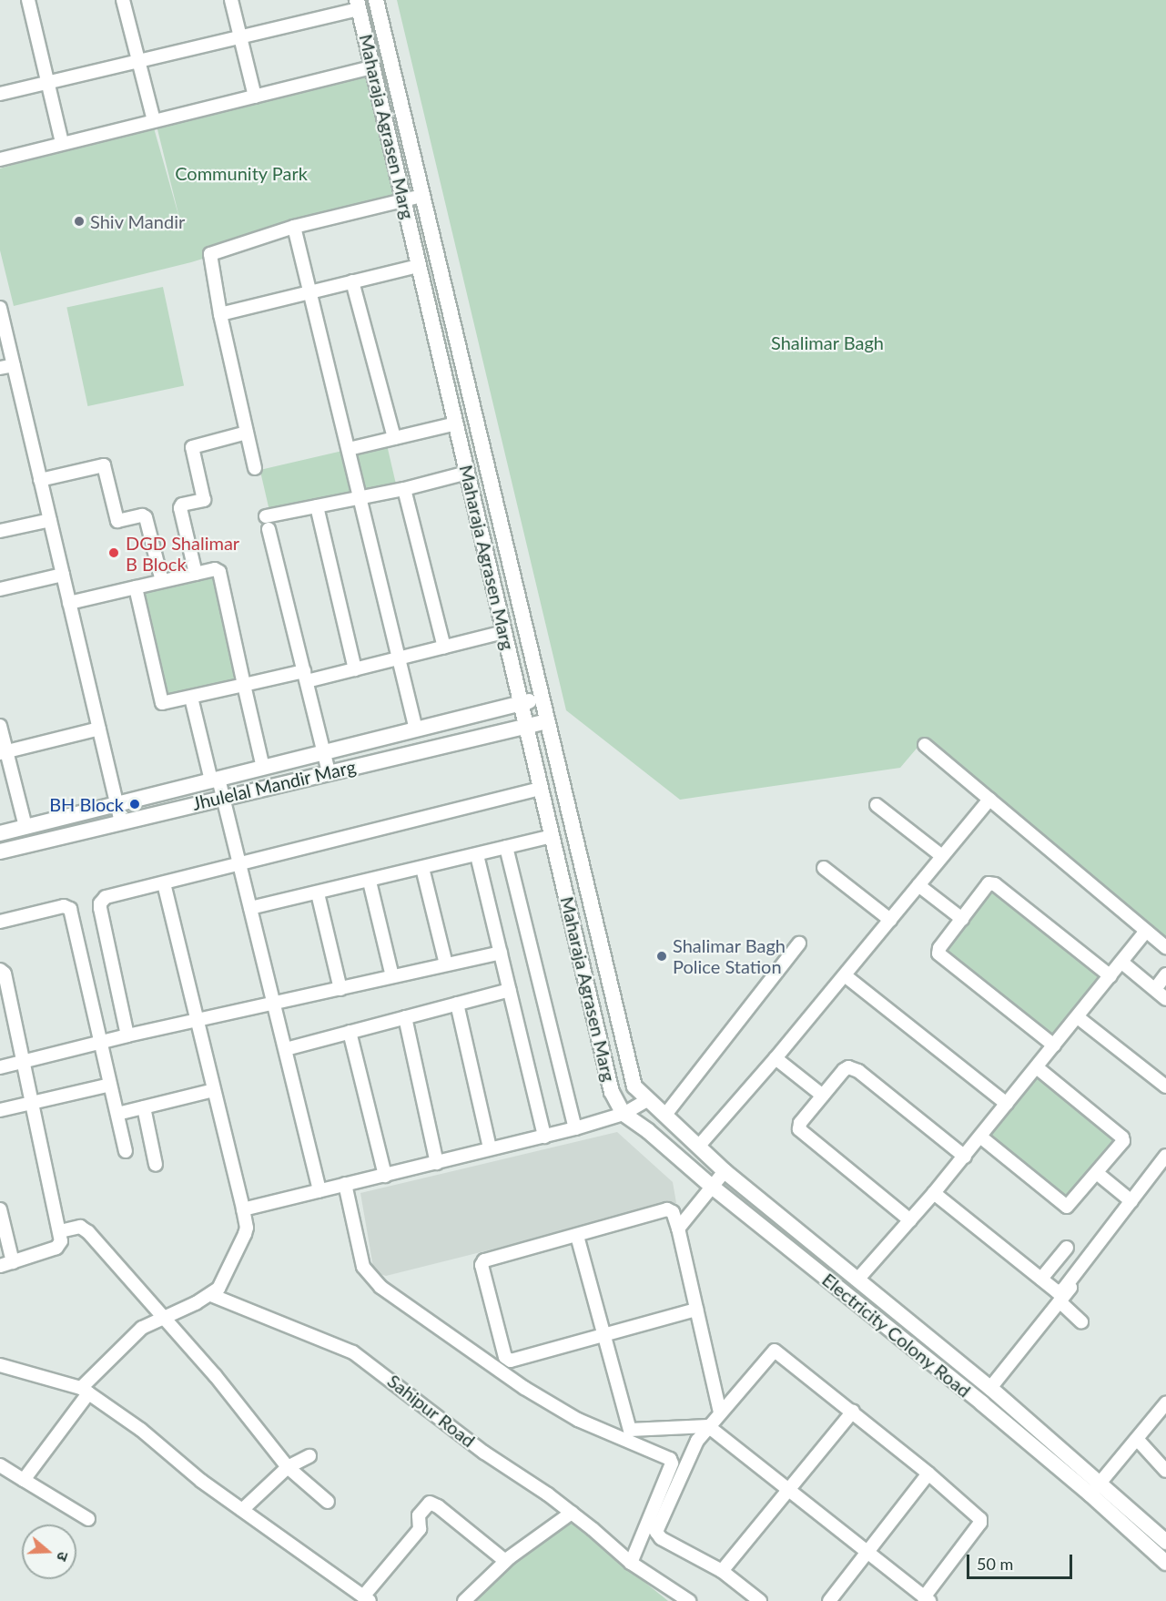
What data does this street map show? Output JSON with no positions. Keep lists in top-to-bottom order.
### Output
{
  "streets": {
    "street": [
      "Maharaja Agrasen Marg",
      "Jhulelal Mandir Marg",
      "Electricity Colony Road",
      "Sahipur Road"
    ]
  },
  "crossings": [
    ["Maharaja Agrasen Marg", "Jhulelal Mandir Marg"],
    ["Maharaja Agrasen Marg", "Electricity Colony Road"]
  ],
  "parks": ["Community Park", "Shalimar Bagh"],
  "places": [
    "Shiv Mandir",
    "DGD Shalimar B Block",
    "BH Block",
    "Shalimar Bagh Police Station"
  ],
  "scale_bar": "50 m",
  "north": "right"
}
